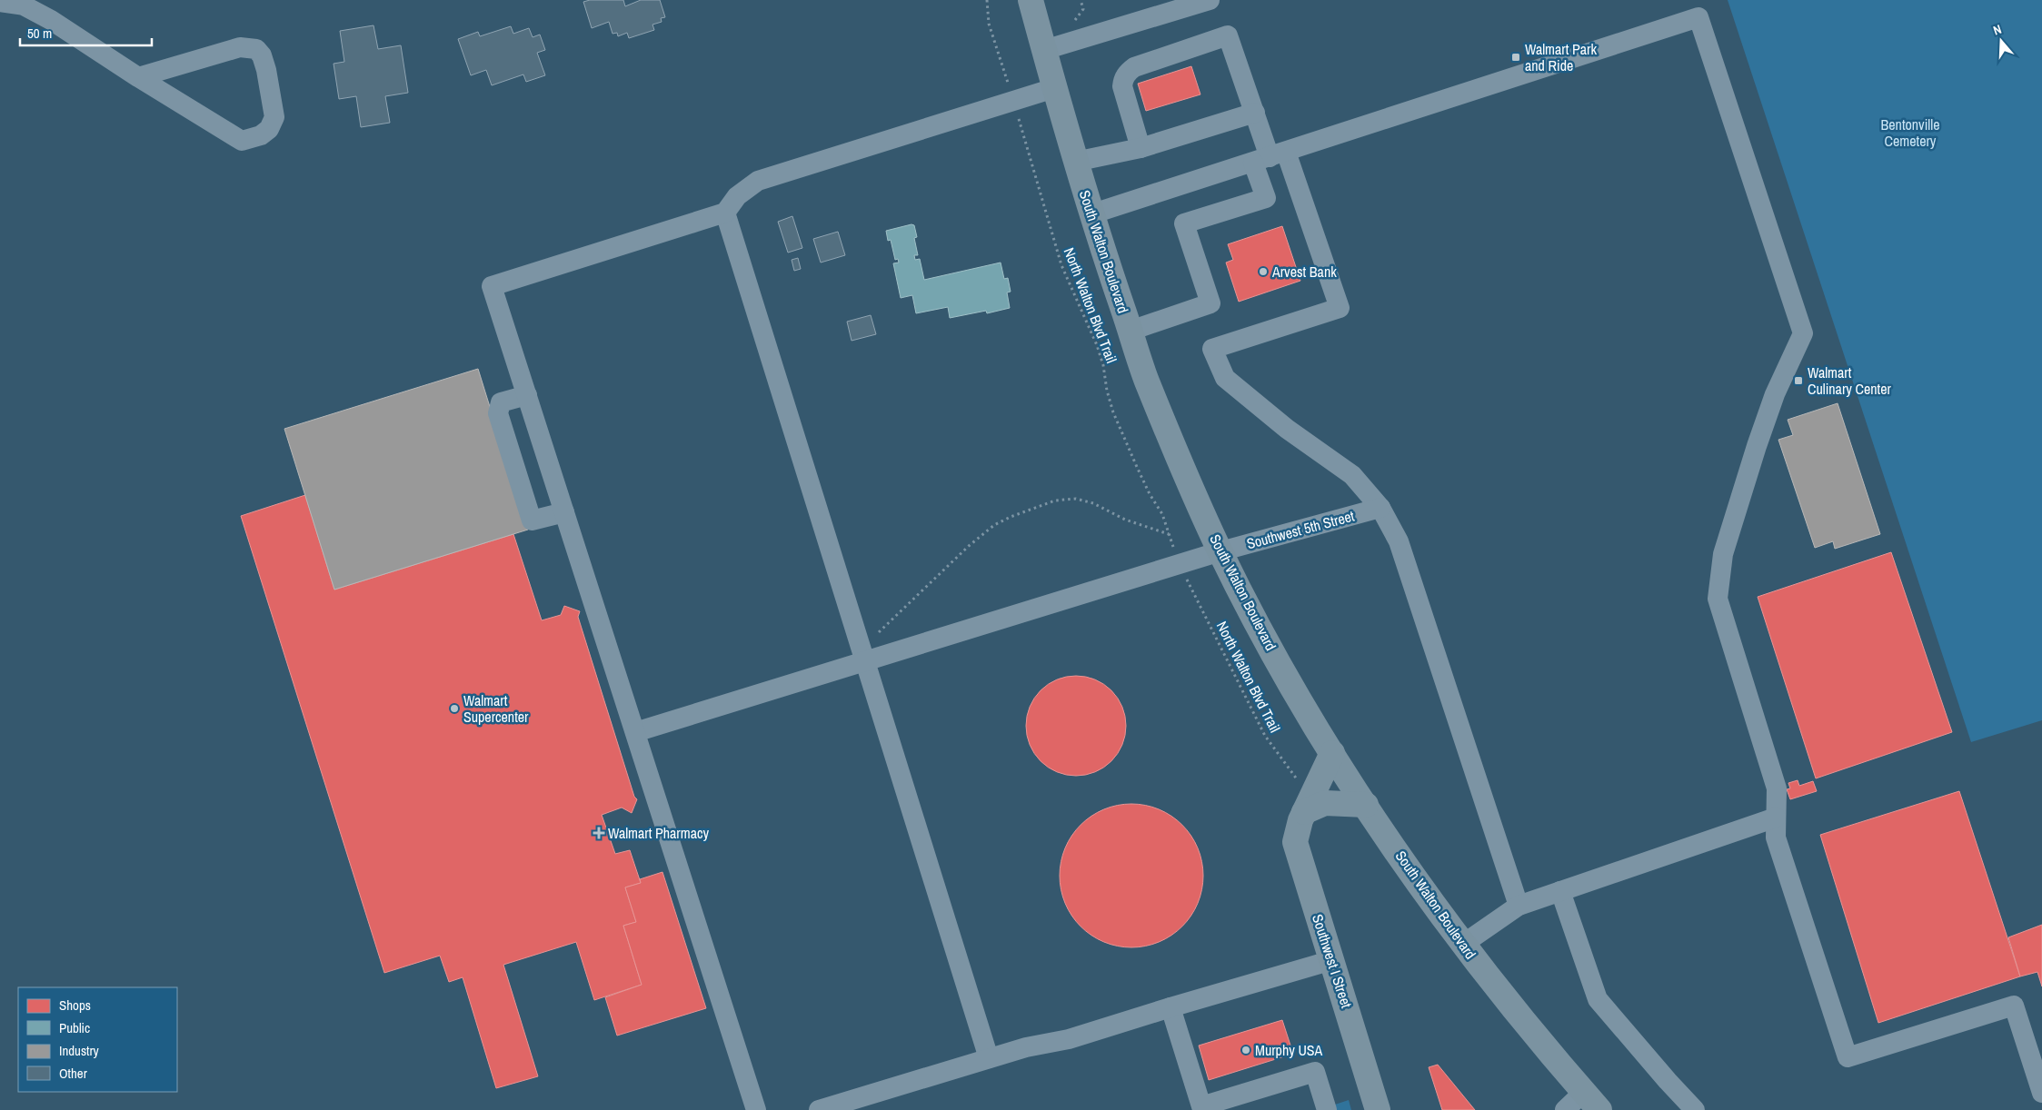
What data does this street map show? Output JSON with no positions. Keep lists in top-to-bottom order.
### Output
{
  "streets": {
    "main road": ["South Walton Boulevard", "Southwest I Street"],
    "street": ["Southwest 5th Street"],
    "path": ["North Walton Blvd Trail"]
  },
  "crossings": [
    ["South Walton Boulevard", "Southwest 5th Street"],
    ["South Walton Boulevard", "Southwest I Street"]
  ],
  "parks": ["Bentonville Cemetery"],
  "places": {
    "transit": ["Walmart Park and Ride", "Walmart Culinary Center"],
    "other": ["Arvest Bank", "Walmart Supercenter", "Murphy USA"],
    "health": ["Walmart Pharmacy"]
  },
  "legend": [
    "Shops",
    "Public",
    "Industry",
    "Other"
  ],
  "scale_bar": "50 m",
  "north": "top"
}
